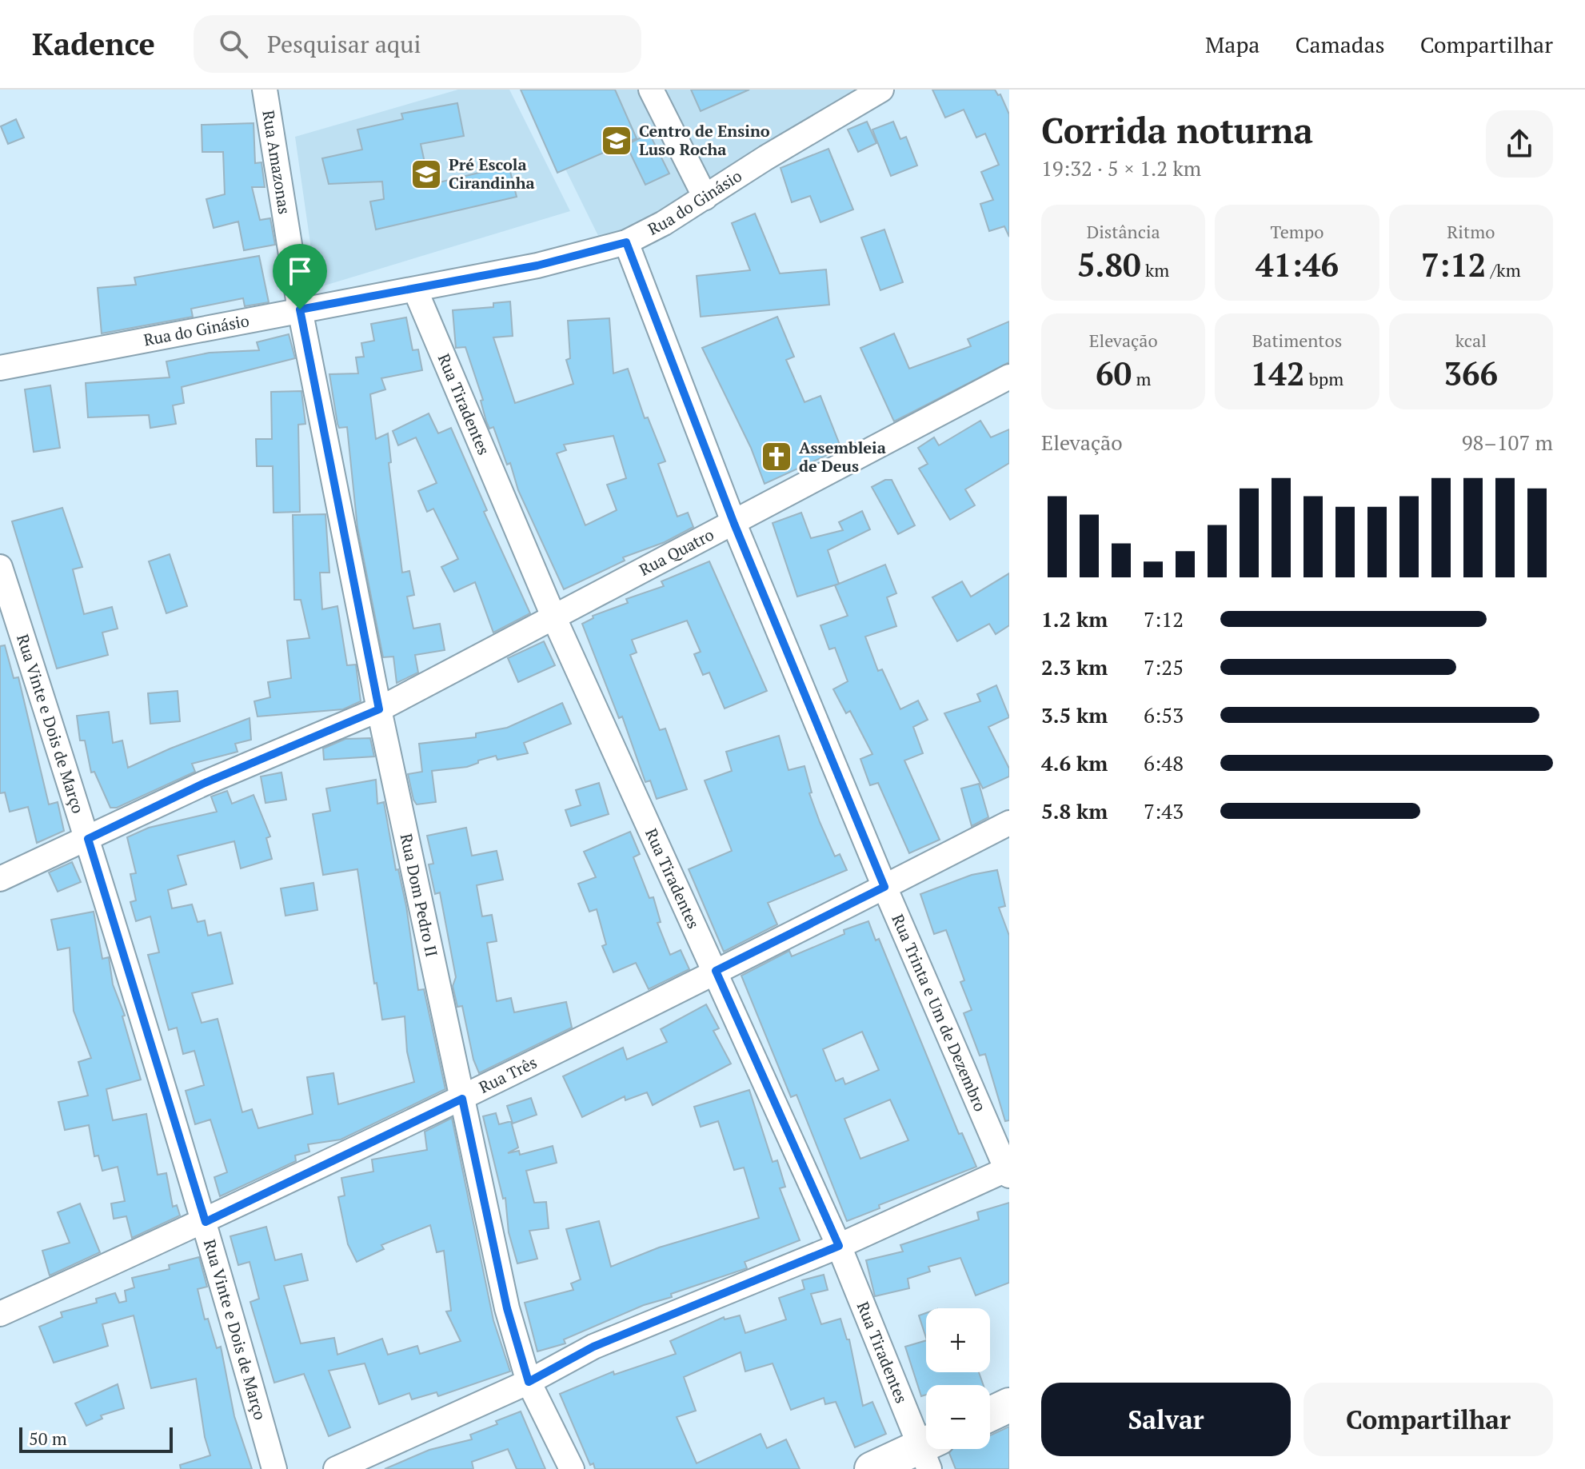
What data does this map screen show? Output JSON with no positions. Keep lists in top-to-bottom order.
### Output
{
  "streets": {
    "street": [
      "Rua Amazonas",
      "Rua do Ginásio",
      "Rua Tiradentes",
      "Rua Quatro",
      "Rua Vinte e Dois de Março",
      "Rua Dom Pedro II",
      "Rua Trinta e Um de Dezembro",
      "Rua Três"
    ]
  },
  "crossings": [
    ["Rua Amazonas", "Rua do Ginásio"],
    ["Rua Amazonas", "Rua Dom Pedro II"],
    ["Rua do Ginásio", "Rua Tiradentes"],
    ["Rua do Ginásio", "Rua Dom Pedro II"],
    ["Rua do Ginásio", "Rua Trinta e Um de Dezembro"],
    ["Rua Tiradentes", "Rua Quatro"],
    ["Rua Tiradentes", "Rua Três"],
    ["Rua Quatro", "Rua Vinte e Dois de Março"],
    ["Rua Quatro", "Rua Dom Pedro II"],
    ["Rua Quatro", "Rua Trinta e Um de Dezembro"],
    ["Rua Vinte e Dois de Março", "Rua Três"],
    ["Rua Dom Pedro II", "Rua Três"],
    ["Rua Trinta e Um de Dezembro", "Rua Três"]
  ],
  "places": {
    "school or university": ["Centro de Ensino Luso Rocha", "Pré Escola Cirandinha"],
    "church": ["Assembleia de Deus"]
  },
  "scale_bar": "50 m",
  "page": {
    "header": "Kadence",
    "search": "Pesquisar aqui",
    "nav": ["Mapa", "Camadas", "Compartilhar"],
    "heading": ["Corrida noturna", "19:32 · 5 × 1.2 km"],
    "stats": [
      ["Distância", "5.80 km"],
      ["Tempo", "41:46"],
      ["Ritmo", "7:12 /km"],
      ["Elevação", "60 m"],
      ["Batimentos", "142 bpm"],
      ["kcal", "366"]
    ],
    "chart": ["Elevação", "98–107 m"],
    "list": [
      {
        "name": "1.2 km",
        "note": "7:12"
      },
      {
        "name": "2.3 km",
        "note": "7:25"
      },
      {
        "name": "3.5 km",
        "note": "6:53"
      },
      {
        "name": "4.6 km",
        "note": "6:48"
      },
      {
        "name": "5.8 km",
        "note": "7:43"
      }
    ],
    "map_buttons": ["+", "−"],
    "buttons": ["Salvar", "Compartilhar"],
    "scale": "50 m"
  }
}
